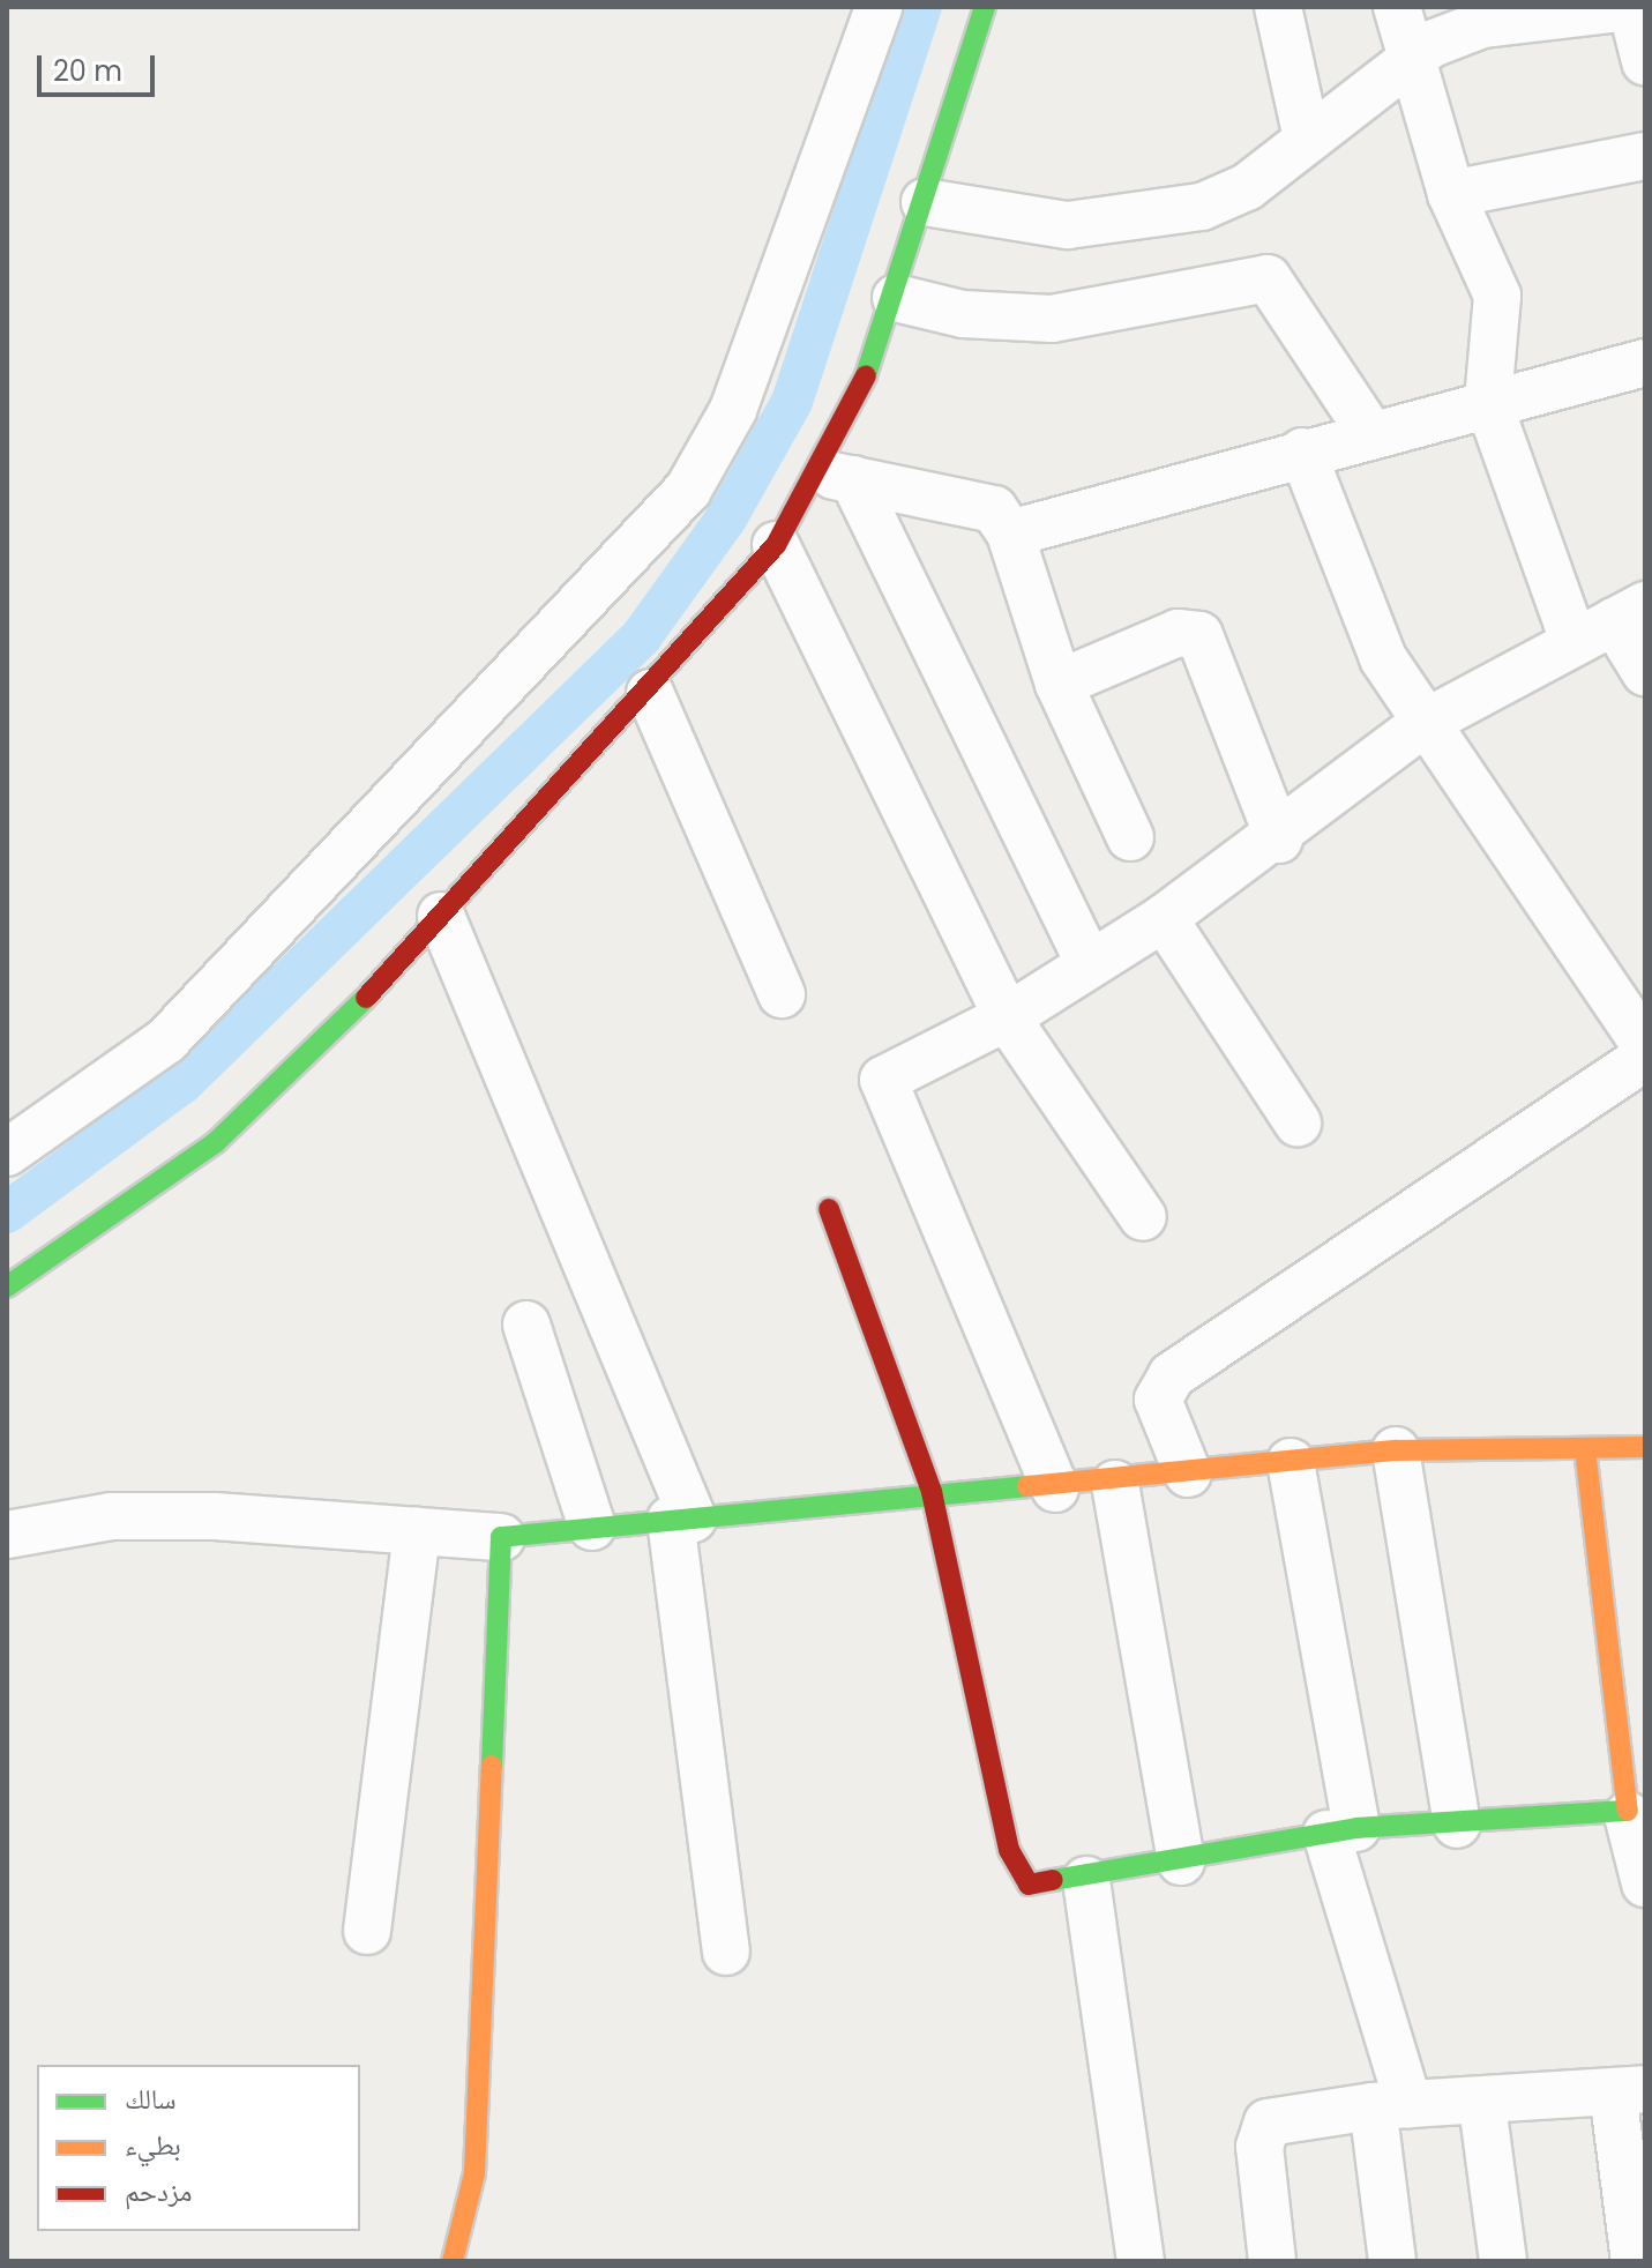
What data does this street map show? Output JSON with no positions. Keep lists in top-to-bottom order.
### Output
{
  "legend": ["سالك", "بطيء", "مزدحم"],
  "scale_bar": "20 m"
}
